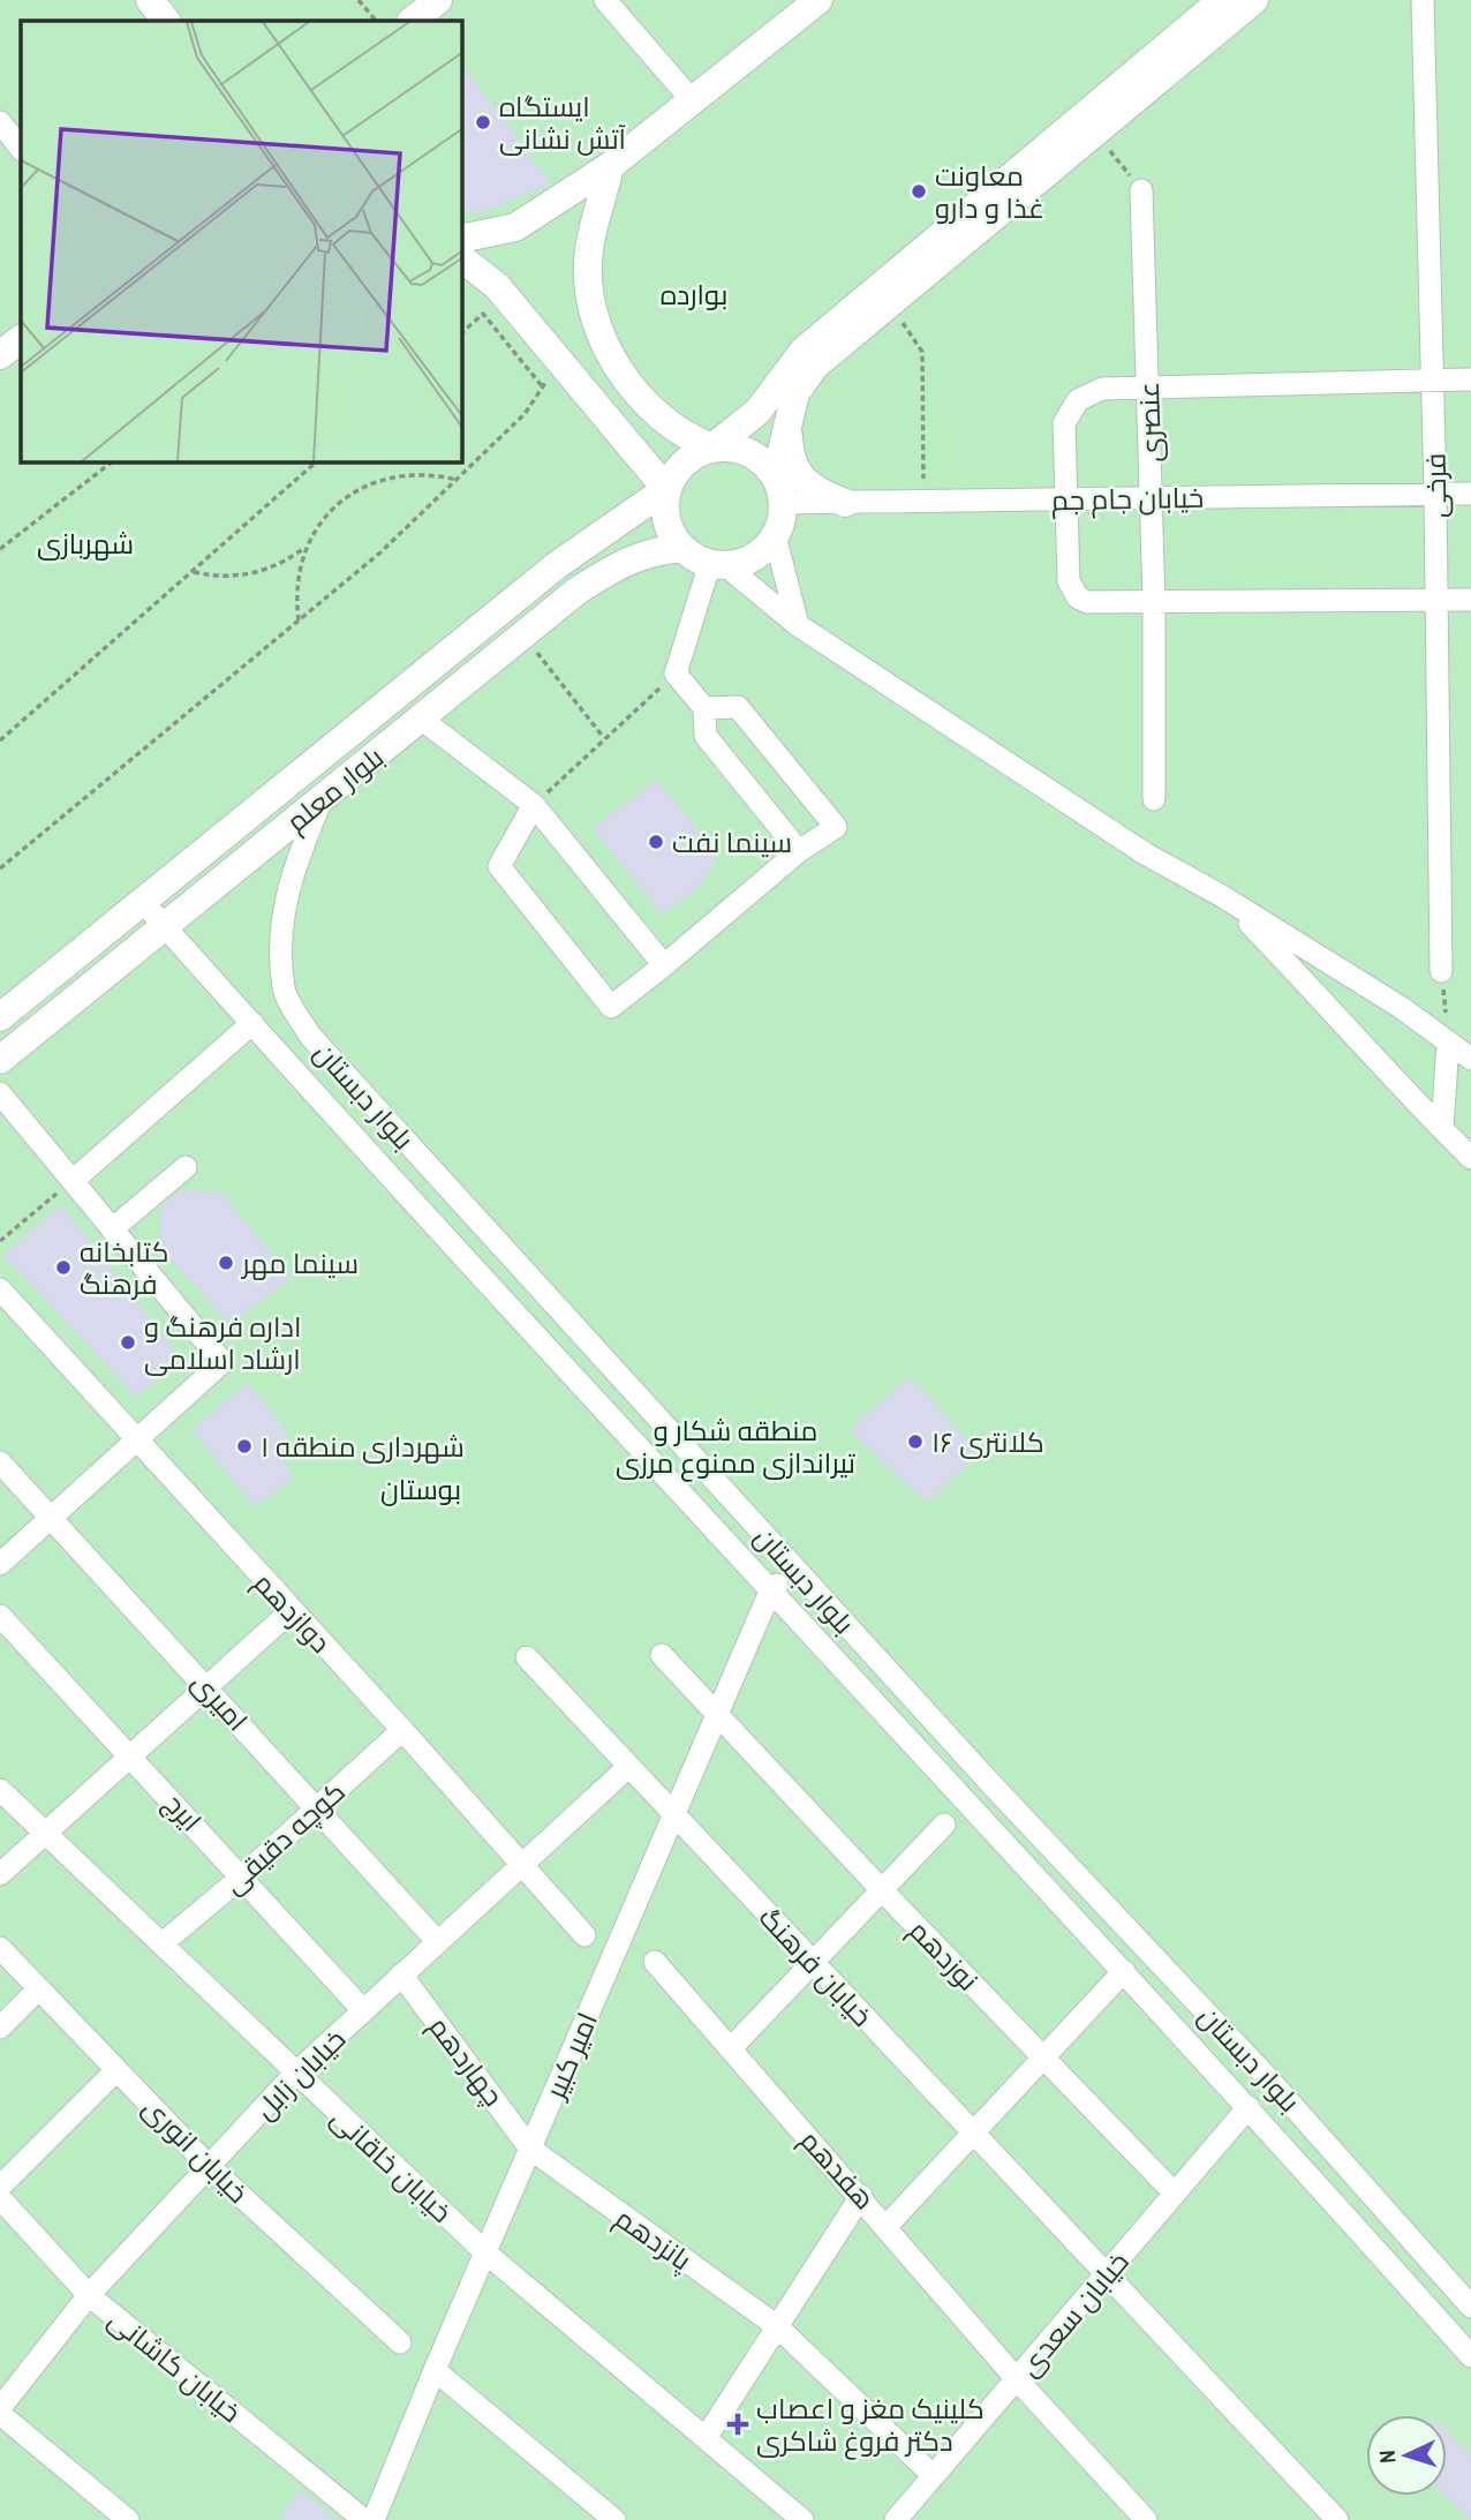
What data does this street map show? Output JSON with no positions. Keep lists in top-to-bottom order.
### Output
{
  "streets": {
    "main road": ["بلوار معلم"],
    "street": [
      "عنصری",
      "فرخی",
      "خیابان جام جم",
      "بلوار دبستان",
      "دوازدهم",
      "امیری",
      "ایرج",
      "کوچه دقیقی",
      "نوزدهم",
      "خیابان فرهنگ",
      "امیر کبیر",
      "چهاردهم",
      "خیابان زابل",
      "خیابان انوری",
      "خیابان خاقانی",
      "هفدهم",
      "پانزدهم",
      "خیابان سعدی",
      "خیابان کاشانی"
    ]
  },
  "crossings": [
    ["عنصری", "خیابان جام جم"],
    ["فرخی", "خیابان جام جم"],
    ["خیابان جام جم", "بلوار معلم"],
    ["بلوار معلم", "بلوار دبستان"],
    ["بلوار دبستان", "امیر کبیر"],
    ["بلوار دبستان", "خیابان سعدی"],
    ["دوازدهم", "کوچه دقیقی"],
    ["دوازدهم", "خیابان زابل"],
    ["امیری", "کوچه دقیقی"],
    ["امیری", "خیابان زابل"],
    ["ایرج", "کوچه دقیقی"],
    ["ایرج", "خیابان زابل"],
    ["کوچه دقیقی", "خیابان خاقانی"],
    ["نوزدهم", "امیر کبیر"],
    ["نوزدهم", "خیابان سعدی"],
    ["خیابان فرهنگ", "امیر کبیر"],
    ["خیابان فرهنگ", "خیابان زابل"],
    ["خیابان فرهنگ", "خیابان سعدی"],
    ["امیر کبیر", "چهاردهم"],
    ["امیر کبیر", "خیابان خاقانی"],
    ["امیر کبیر", "پانزدهم"],
    ["چهاردهم", "خیابان زابل"],
    ["چهاردهم", "پانزدهم"],
    ["خیابان زابل", "خیابان انوری"],
    ["خیابان زابل", "خیابان خاقانی"],
    ["خیابان زابل", "خیابان کاشانی"],
    ["هفدهم", "خیابان سعدی"],
    ["پانزدهم", "خیابان سعدی"]
  ],
  "parks": [
    "بوارده",
    "شهربازی",
    "منطقه شکار و تیراندازی ممنوع مرزی",
    "بوستان"
  ],
  "places": {
    "other": [
      "ایستگاه آتش نشانی",
      "معاونت غذا و دارو",
      "سینما نفت",
      "سینما مهر",
      "کتابخانه فرهنگ",
      "اداره فرهنگ و ارشاد اسلامی",
      "کلانتری ۱۶",
      "شهرداری منطقه ۱"
    ],
    "health": ["کلینیک مغز و اعصاب دکتر فروغ شاکری"]
  },
  "north": "left"
}
